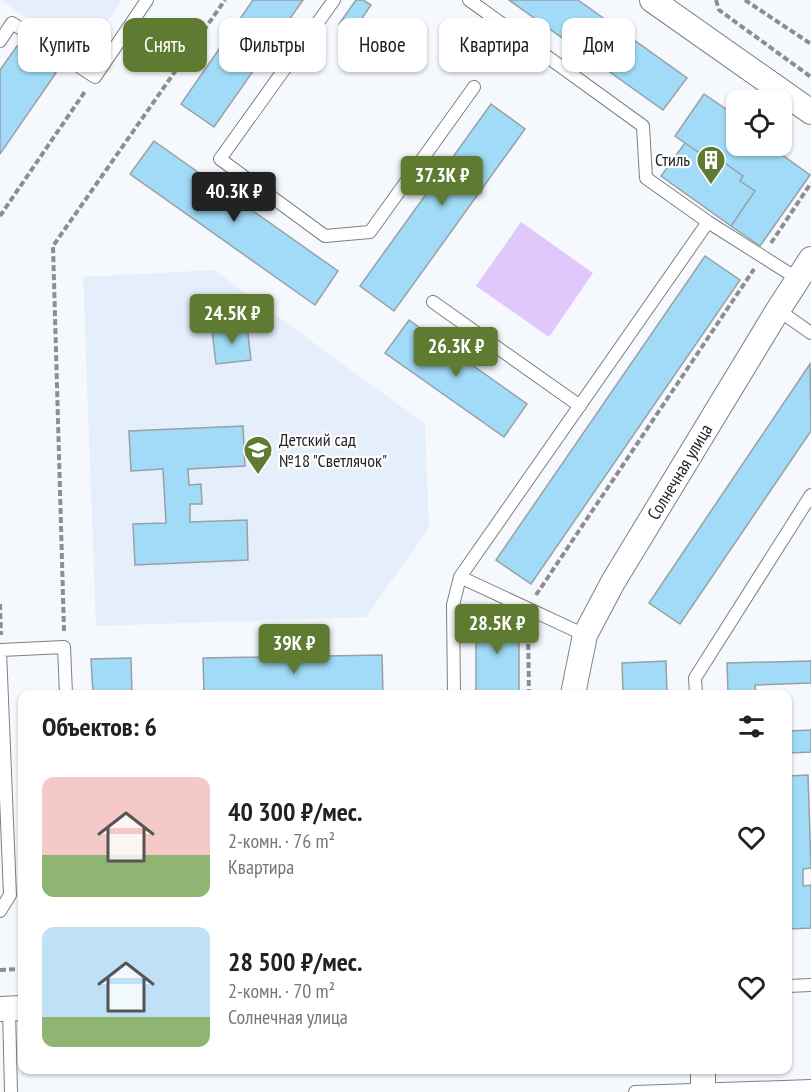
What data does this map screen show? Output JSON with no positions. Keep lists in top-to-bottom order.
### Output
{
  "streets": {
    "street": ["Солнечная улица"]
  },
  "places": {
    "building": ["Стиль"],
    "school or university": ["Детский сад №18 \"Светлячок\""]
  },
  "page": {
    "chip": [
      "Купить",
      "Снять",
      "Фильтры",
      "Новое",
      "Квартира",
      "Дом"
    ],
    "price": [
      "37.3K ₽",
      "40.3K ₽",
      "24.5K ₽",
      "26.3K ₽",
      "28.5K ₽",
      "39K ₽"
    ],
    "heading": "Объектов: 6",
    "list": [
      {
        "name": "40 300 ₽/мес.",
        "note": "2-комн. · 76 m² · Квартира"
      },
      {
        "name": "28 500 ₽/мес.",
        "note": "2-комн. · 70 m² · Солнечная улица"
      }
    ]
  }
}
